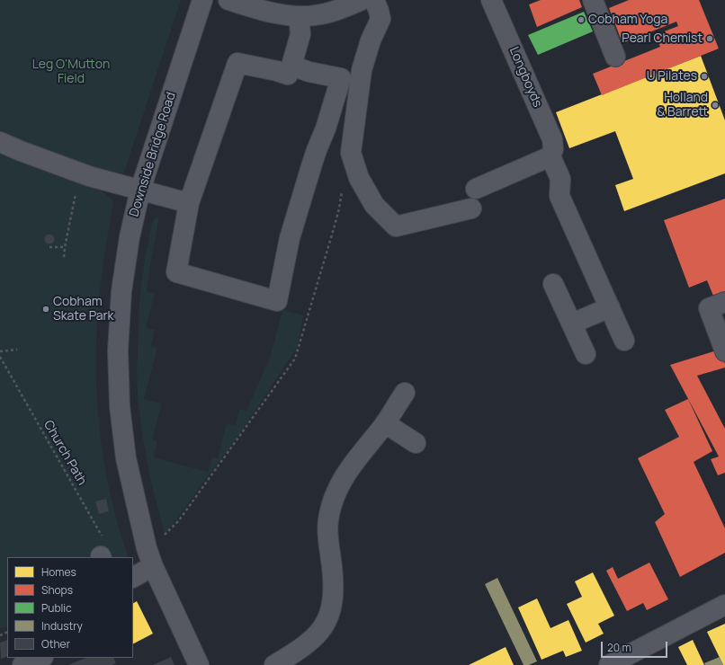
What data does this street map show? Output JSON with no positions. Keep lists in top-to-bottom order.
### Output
{
  "streets": {
    "street": ["Longboyds", "Downside Bridge Road"],
    "path": ["Church Path"]
  },
  "parks": ["Leg O'Mutton Field"],
  "places": [
    "Cobham Yoga",
    "Pearl Chemist",
    "U Pilates",
    "Holland & Barrett",
    "Cobham Skate Park"
  ],
  "legend": [
    "Homes",
    "Shops",
    "Public",
    "Industry",
    "Other"
  ],
  "scale_bar": "20 m"
}
